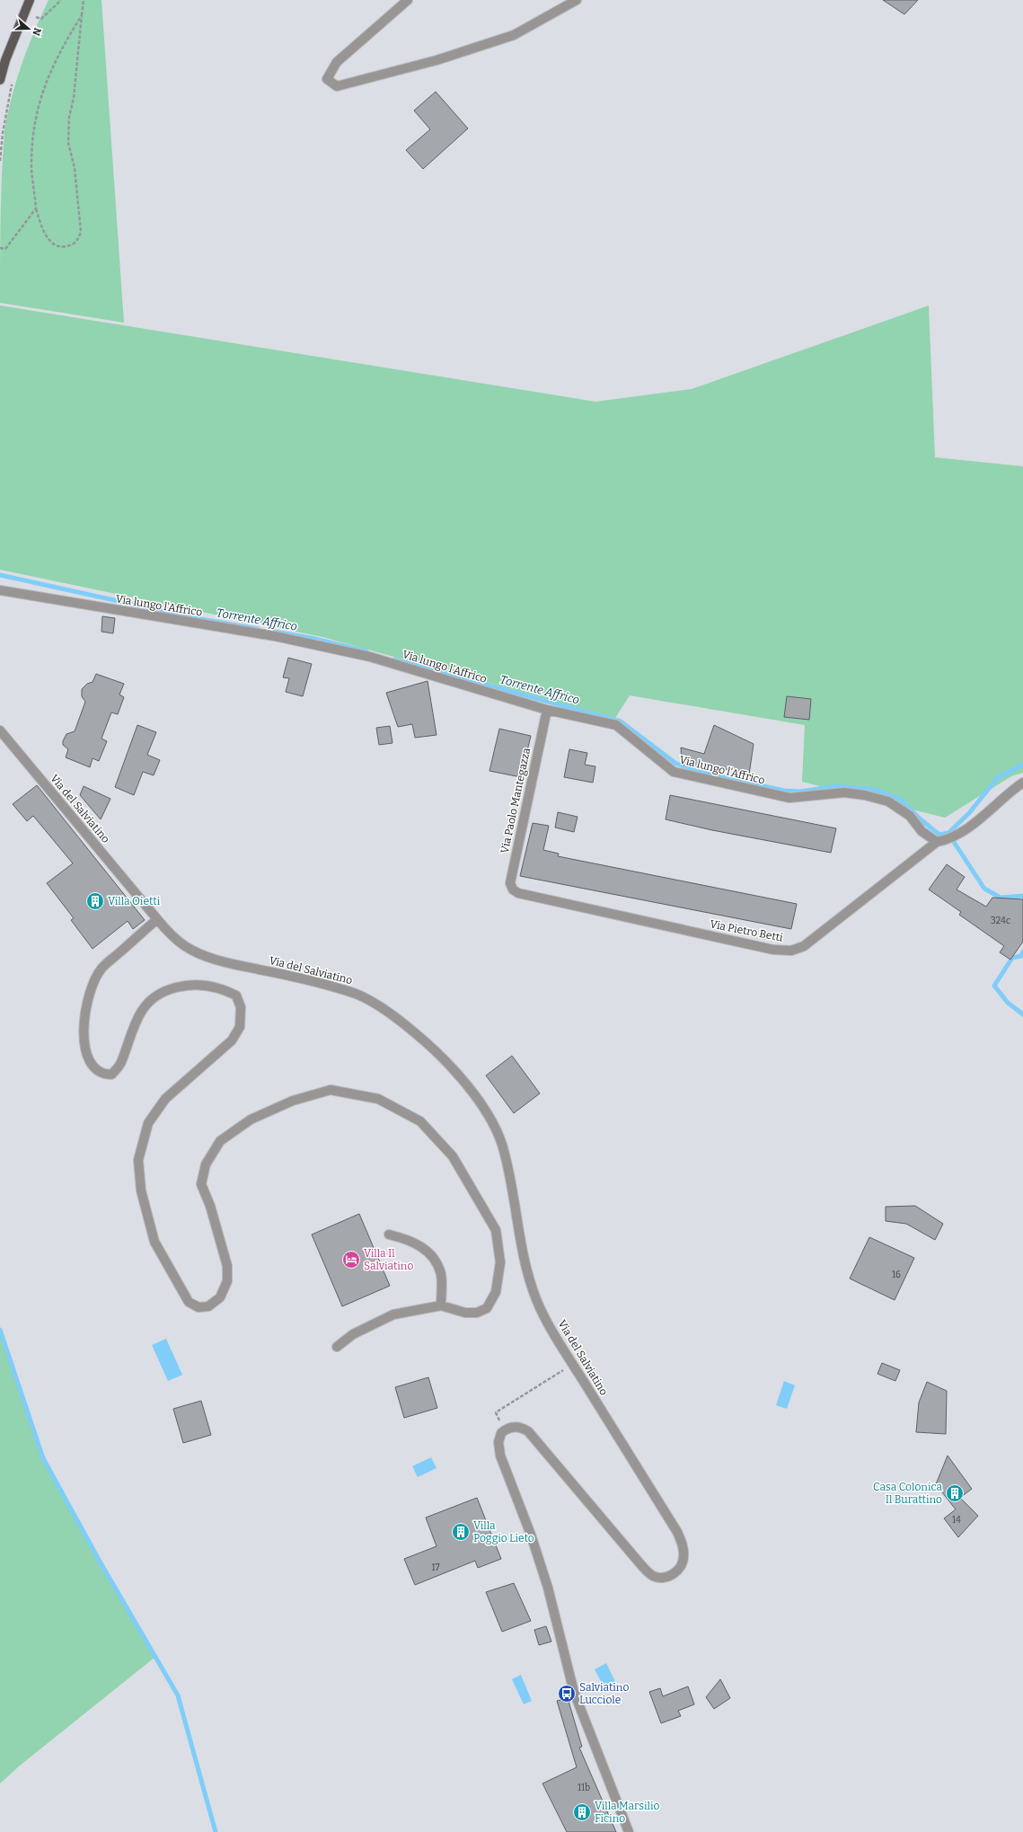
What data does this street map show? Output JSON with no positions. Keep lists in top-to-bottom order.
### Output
{
  "streets": {
    "street": [
      "Via lungo l'Affrico",
      "Via Paolo Mantegazza",
      "Via del Salviatino",
      "Via Pietro Betti"
    ]
  },
  "crossings": [
    ["Via lungo l'Affrico", "Via Paolo Mantegazza"],
    ["Via lungo l'Affrico", "Via Pietro Betti"],
    ["Via Paolo Mantegazza", "Via Pietro Betti"]
  ],
  "water": ["Torrente Affrico"],
  "places": {
    "building": [
      "Villa Oietti",
      "Casa Colonica Il Burattino",
      "Villa Poggio Lieto",
      "Villa Marsilio Ficino"
    ],
    "hotel": ["Villa Il Salviatino"],
    "bus stop": ["Salviatino Lucciole"]
  },
  "house_numbers": [
    "324c",
    "16",
    "14",
    "17",
    "11b"
  ],
  "north": "right"
}
